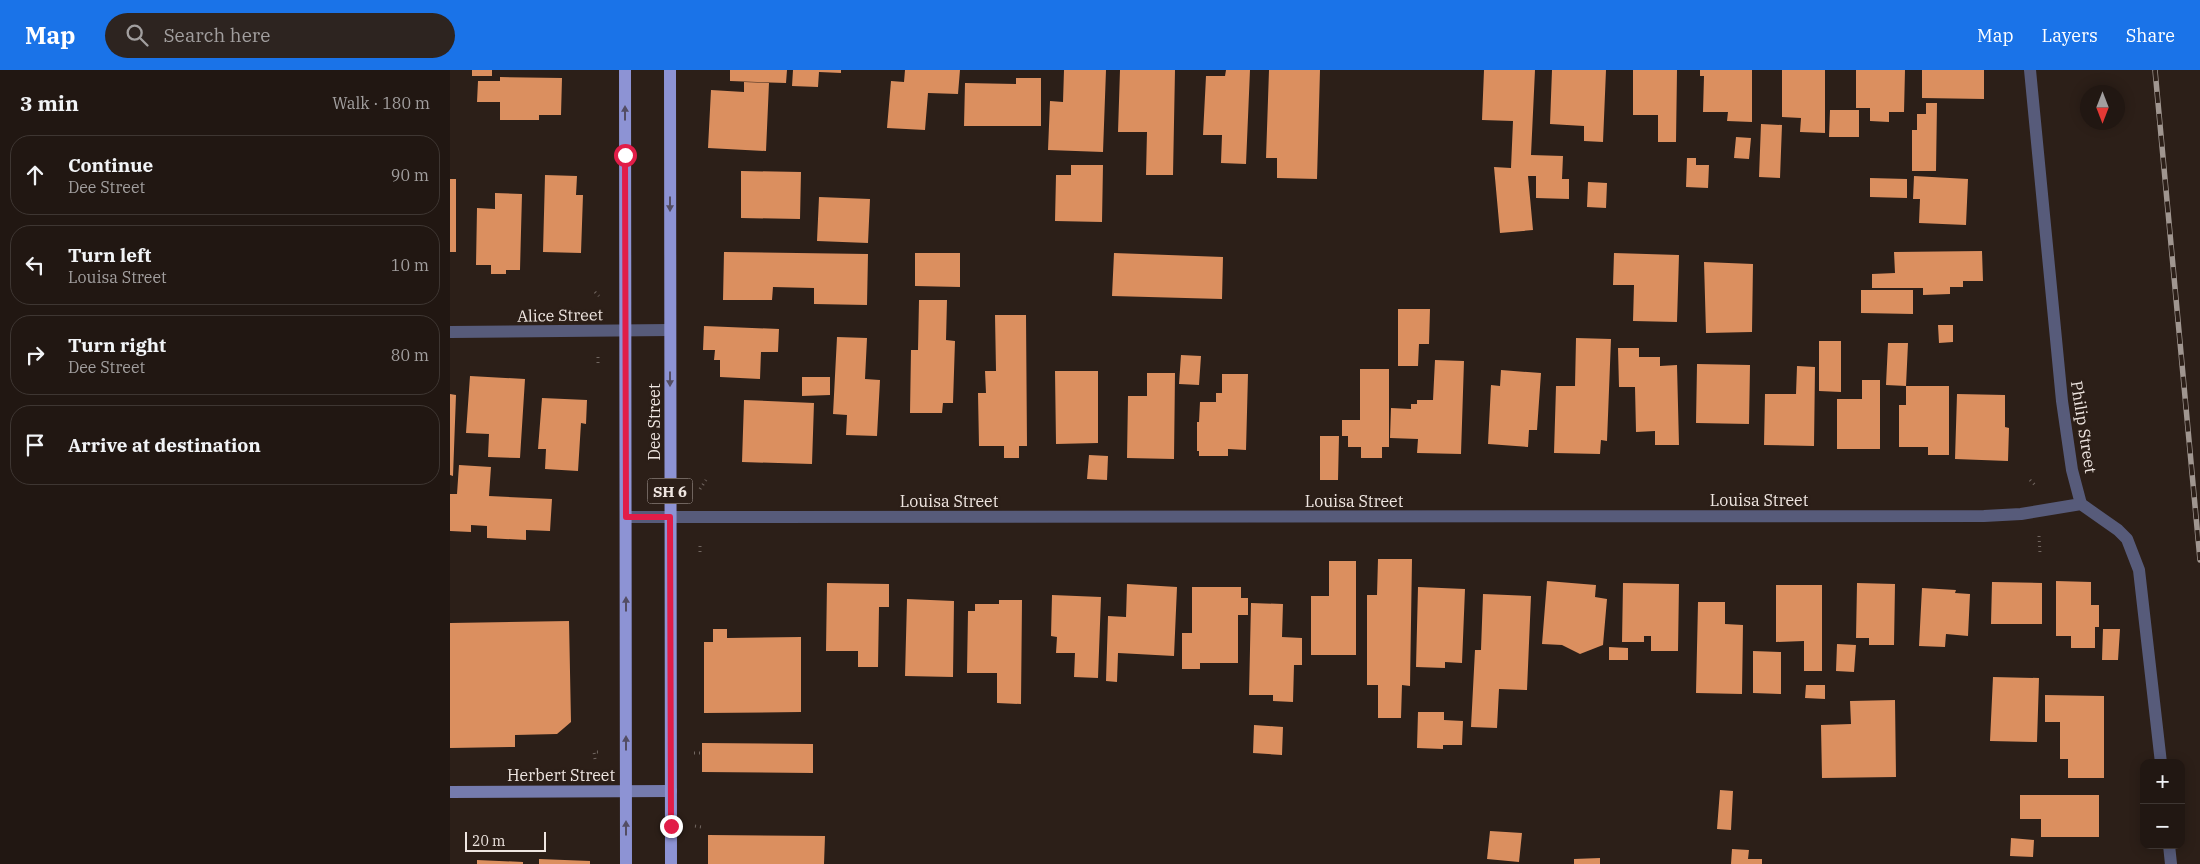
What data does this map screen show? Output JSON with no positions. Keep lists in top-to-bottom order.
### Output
{
  "streets": {
    "main road": ["Dee Street", "SH 6", "Herbert Street"],
    "street": ["Alice Street", "Philip Street", "Louisa Street"]
  },
  "crossings": [
    ["Alice Street", "Dee Street"],
    ["Dee Street", "Louisa Street"],
    ["Dee Street", "Herbert Street"],
    ["Philip Street", "Louisa Street"]
  ],
  "scale_bar": "20 m",
  "north": "bottom",
  "page": {
    "header": "Map",
    "search": "Search here",
    "nav": ["Map", "Layers", "Share"],
    "heading": ["3 min", "Walk · 180 m"],
    "list": [
      ["Continue", "Dee Street", "90 m"],
      ["Turn left", "Louisa Street", "10 m"],
      ["Turn right", "Dee Street", "80 m"],
      "Arrive at destination"
    ],
    "map_buttons": ["+", "−"],
    "scale": "20 m"
  }
}
